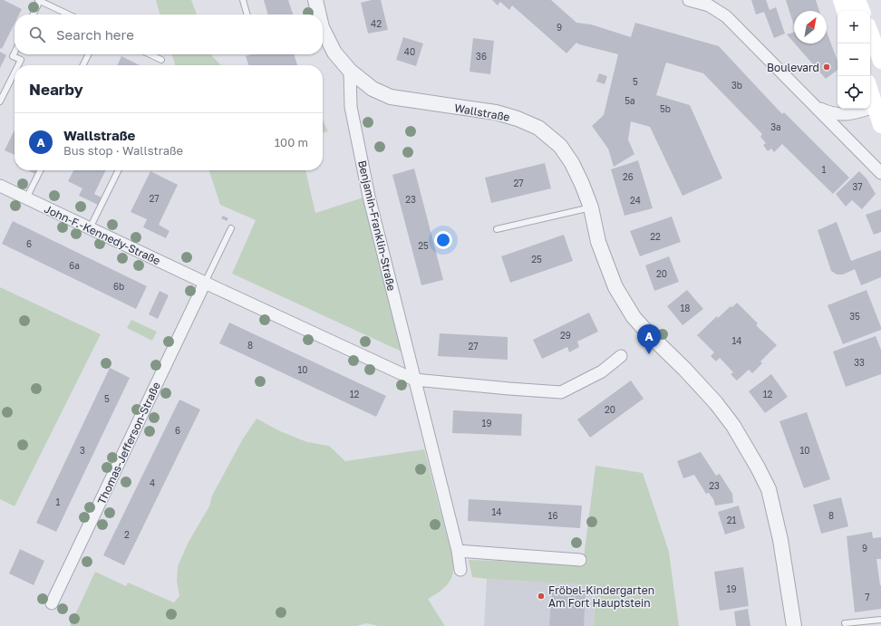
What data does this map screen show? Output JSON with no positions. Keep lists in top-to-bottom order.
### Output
{
  "streets": {
    "street": [
      "Wallstraße",
      "Benjamin-Franklin-Straße",
      "John-F.-Kennedy-Straße",
      "Thomas-Jefferson-Straße"
    ]
  },
  "crossings": [
    ["Wallstraße", "Benjamin-Franklin-Straße"],
    ["John-F.-Kennedy-Straße", "Thomas-Jefferson-Straße"]
  ],
  "places": ["Boulevard", "Fröbel-Kindergarten Am Fort Hauptstein"],
  "house_numbers": [
    "42",
    "9",
    "40",
    "36",
    "5",
    "3b",
    "5a",
    "5b",
    "3a",
    "1",
    "26",
    "27",
    "37",
    "27",
    "23",
    "24",
    "22",
    "6",
    "25",
    "25",
    "6a",
    "20",
    "6b",
    "18",
    "35",
    "29",
    "14",
    "8",
    "27",
    "33",
    "10",
    "12",
    "12",
    "5",
    "20",
    "19",
    "6",
    "3",
    "10",
    "4",
    "23",
    "1",
    "14",
    "16",
    "8",
    "21",
    "2",
    "9",
    "19",
    "7"
  ],
  "north": "top right",
  "page": {
    "map_buttons": ["+", "−"],
    "search": "Search here",
    "heading": "Nearby",
    "list": [
      {
        "mark": "A",
        "name": "Wallstraße",
        "note": "Bus stop · Wallstraße",
        "value": "100 m"
      }
    ],
    "pins": "A"
  }
}
